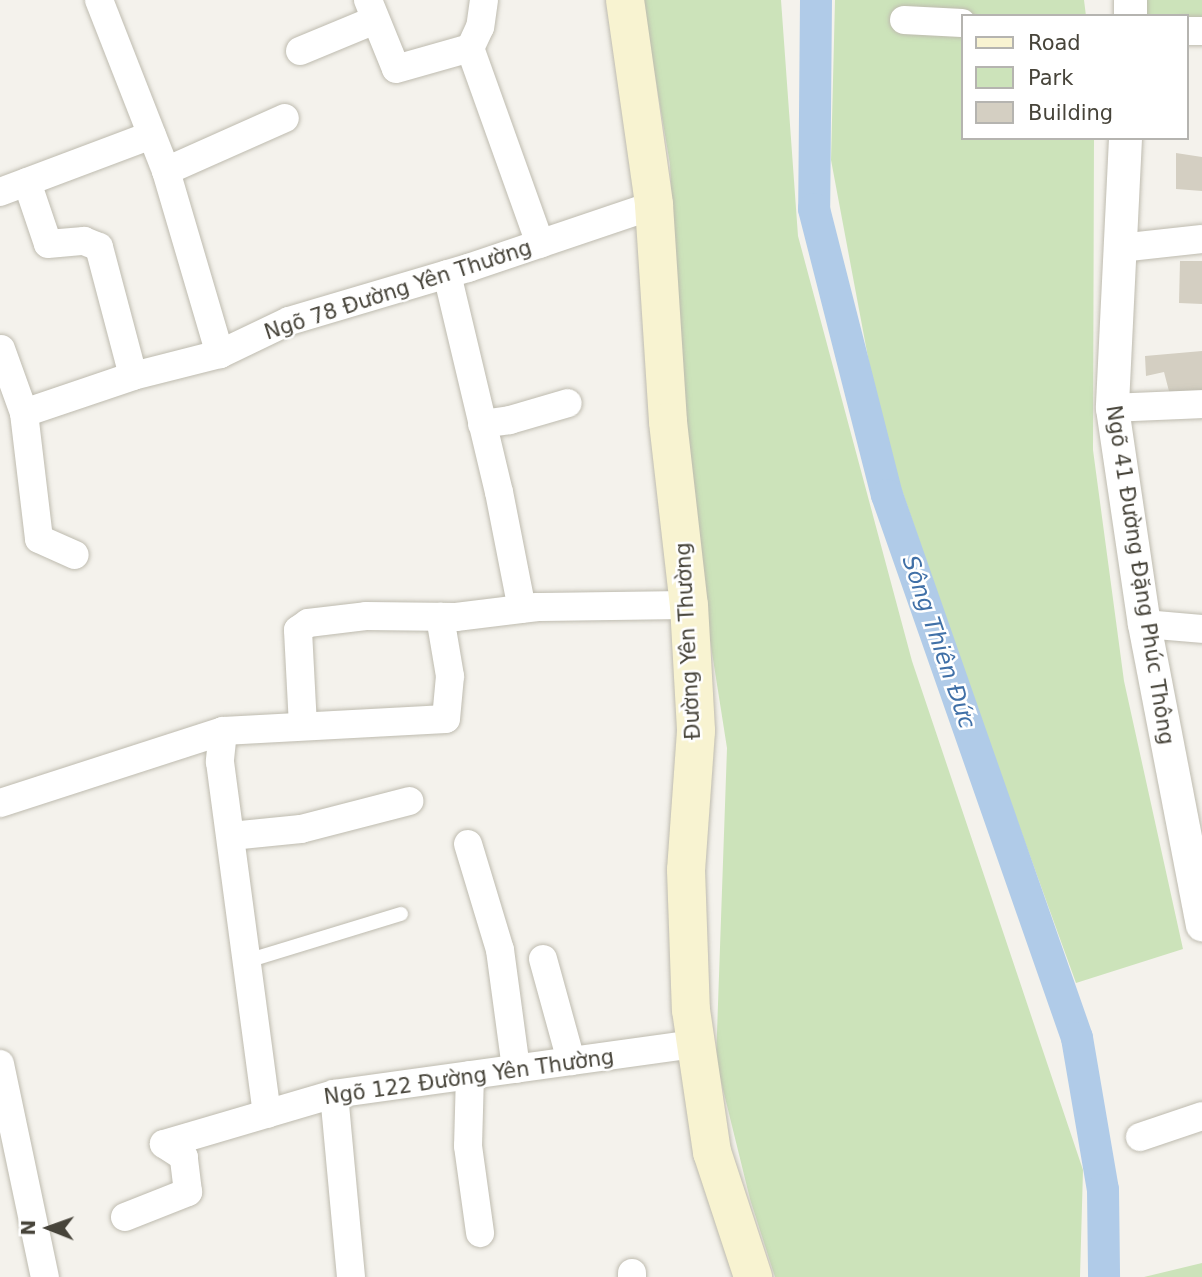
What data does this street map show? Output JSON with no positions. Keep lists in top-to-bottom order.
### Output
{
  "streets": {
    "main road": ["Đường Yên Thường"],
    "street": ["Ngõ 78 Đường Yên Thường", "Ngõ 41 Đường Đặng Phúc Thông", "Ngõ 122 Đường Yên Thường"]
  },
  "crossings": [
    ["Ngõ 78 Đường Yên Thường", "Đường Yên Thường"],
    ["Đường Yên Thường", "Ngõ 122 Đường Yên Thường"]
  ],
  "water": ["Sông Thiên Đức"],
  "legend": ["Road", "Park", "Building"],
  "north": "left"
}
